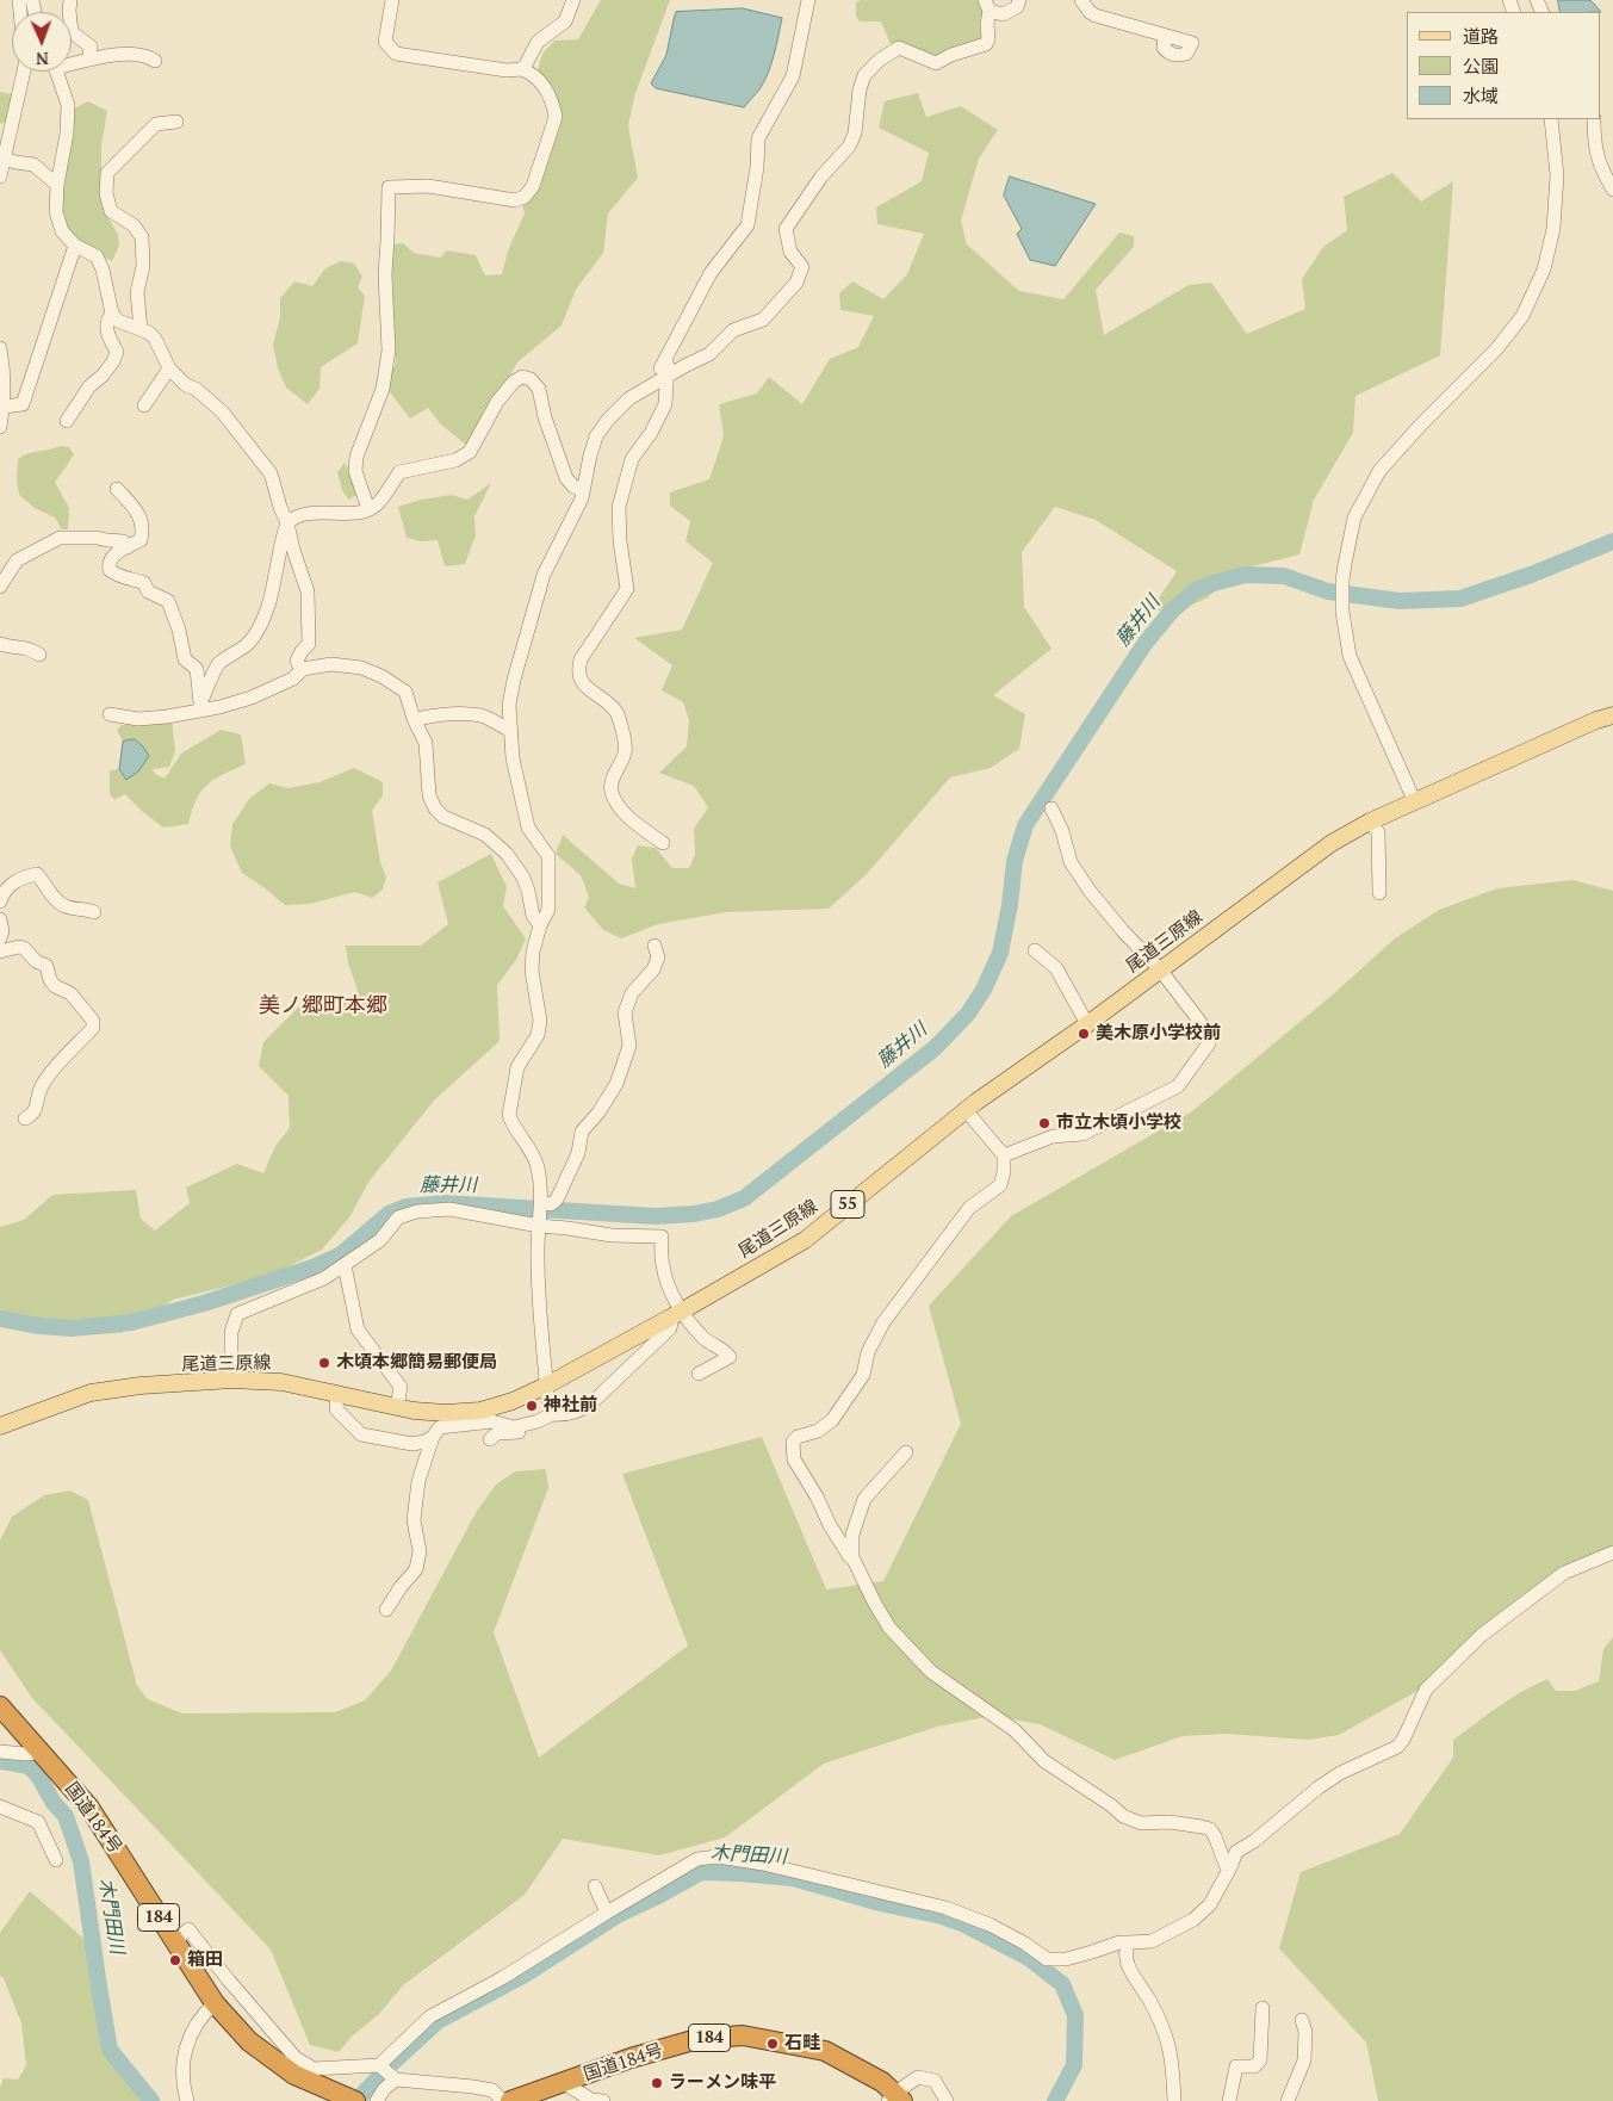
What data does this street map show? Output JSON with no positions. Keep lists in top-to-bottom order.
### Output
{
  "streets": {
    "highway": ["国道184号", "184"],
    "main road": ["尾道三原線", "55"]
  },
  "districts": ["美ノ郷町本郷"],
  "water": ["藤井川", "木門田川"],
  "places": [
    "美木原小学校前",
    "市立木頃小学校",
    "木頃本郷簡易郵便局",
    "神社前",
    "箱田",
    "石畦",
    "ラーメン味平"
  ],
  "legend": ["道路", "公園", "水域"],
  "north": "bottom"
}
